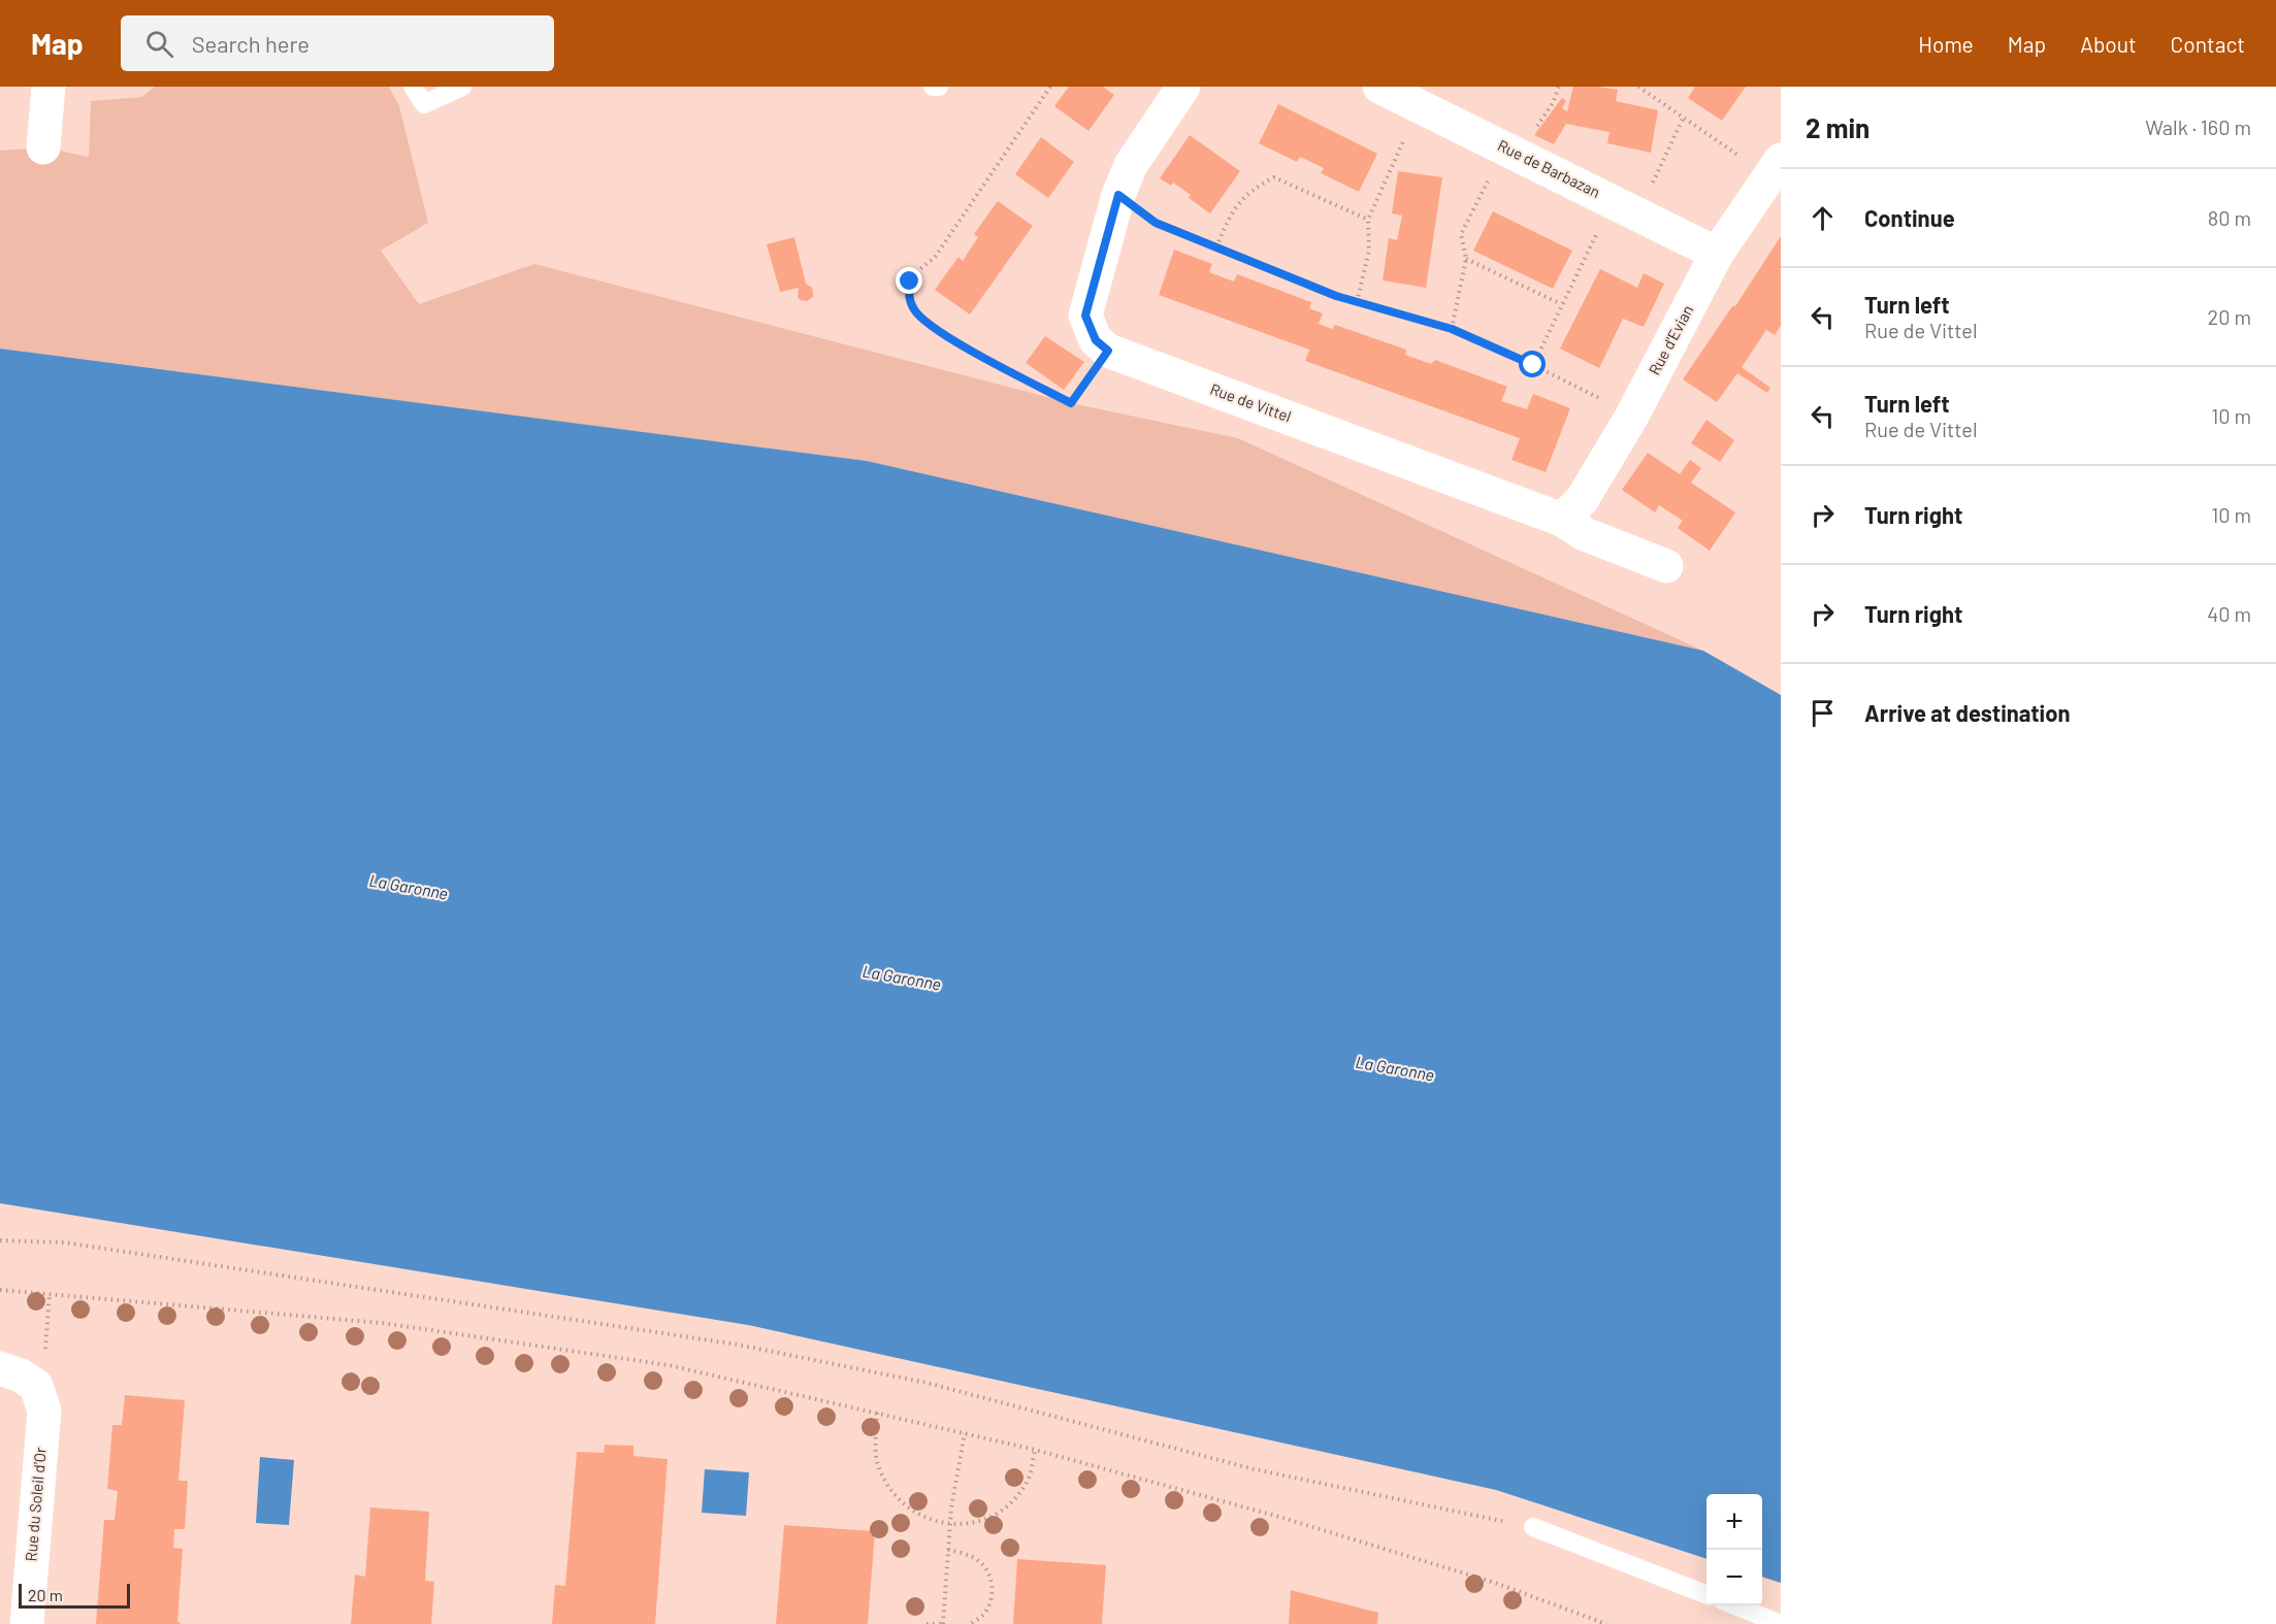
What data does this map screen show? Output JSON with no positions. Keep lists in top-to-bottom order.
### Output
{
  "streets": {
    "street": [
      "Rue de Barbazan",
      "Rue d'Evian",
      "Rue de Vittel",
      "Rue du Soleil d'Or"
    ]
  },
  "crossings": [
    ["Rue de Barbazan", "Rue d'Evian"],
    ["Rue d'Evian", "Rue de Vittel"]
  ],
  "water": ["La Garonne"],
  "scale_bar": "20 m",
  "page": {
    "header": "Map",
    "search": "Search here",
    "nav": [
      "Home",
      "Map",
      "About",
      "Contact"
    ],
    "heading": ["2 min", "Walk · 160 m"],
    "list": [
      ["Continue", "80 m"],
      ["Turn left", "Rue de Vittel", "20 m"],
      ["Turn left", "Rue de Vittel", "10 m"],
      ["Turn right", "10 m"],
      ["Turn right", "40 m"],
      "Arrive at destination"
    ],
    "map_buttons": ["+", "−"],
    "scale": "20 m"
  }
}
